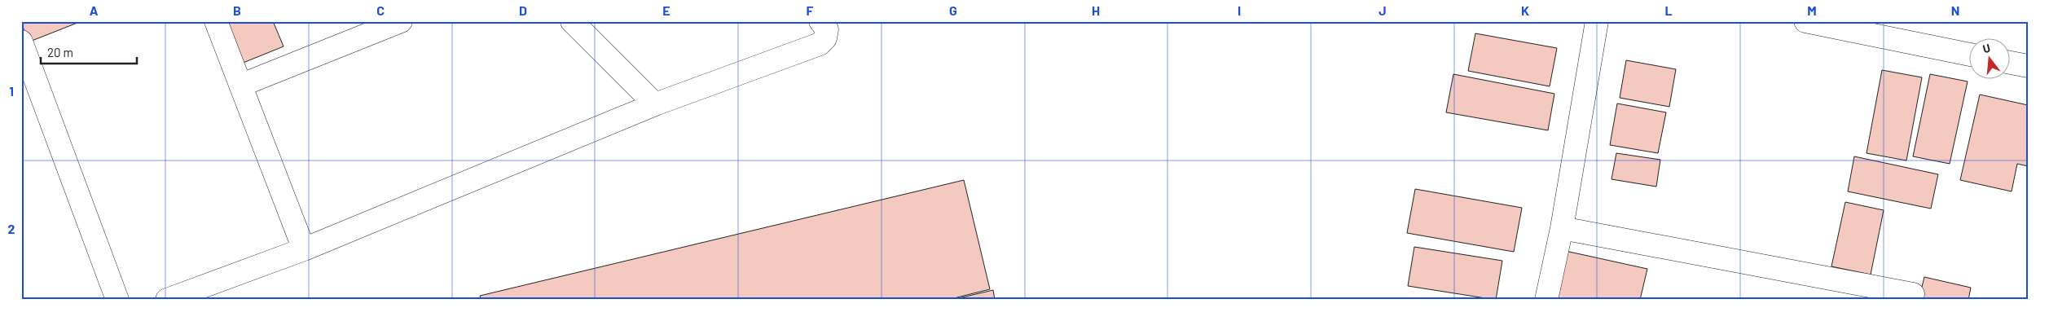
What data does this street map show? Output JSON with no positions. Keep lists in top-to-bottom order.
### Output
{
  "scale_bar": "20 m",
  "north": "top",
  "grid": {
    "columns": [
      "A",
      "B",
      "C",
      "D",
      "E",
      "F",
      "G",
      "H",
      "I",
      "J",
      "K",
      "L",
      "M",
      "N"
    ],
    "rows": ["1", "2"]
  }
}
